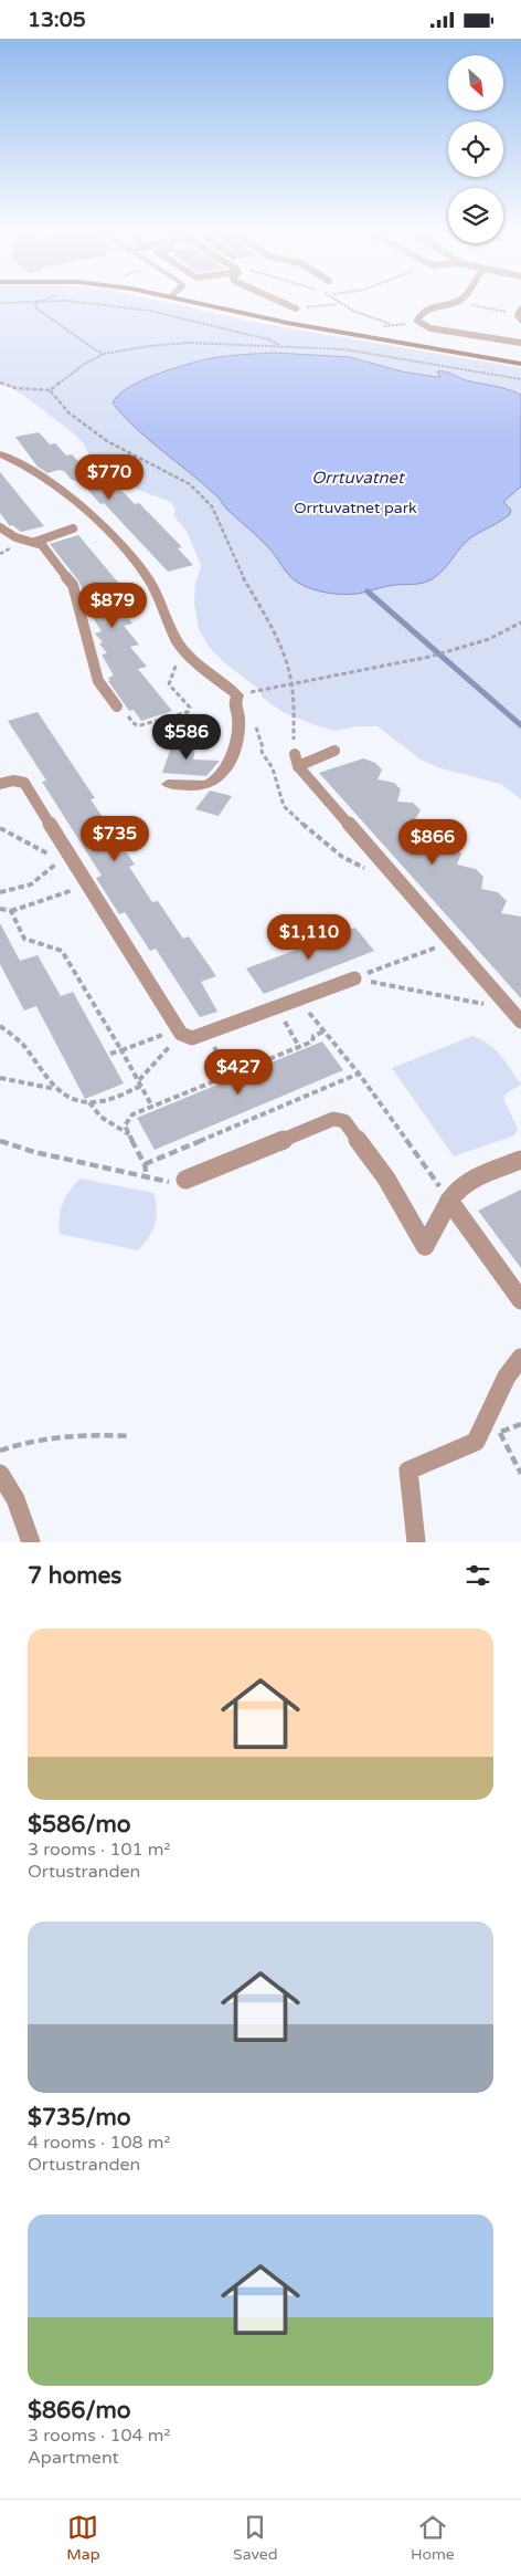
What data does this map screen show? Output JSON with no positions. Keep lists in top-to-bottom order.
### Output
{
  "water": ["Orrtuvatnet"],
  "parks": ["Orrtuvatnet park"],
  "north": "bottom right",
  "page": {
    "status": "13:05",
    "price": [
      "$770",
      "$879",
      "$586",
      "$735",
      "$866",
      "$1,110",
      "$427"
    ],
    "heading": "7 homes",
    "list": [
      {
        "name": "$586/mo",
        "note": "3 rooms · 101 m² · Ortustranden"
      },
      {
        "name": "$735/mo",
        "note": "4 rooms · 108 m² · Ortustranden"
      },
      {
        "name": "$866/mo",
        "note": "3 rooms · 104 m² · Apartment"
      }
    ],
    "tabs": ["Map", "Saved", "Home"]
  }
}
